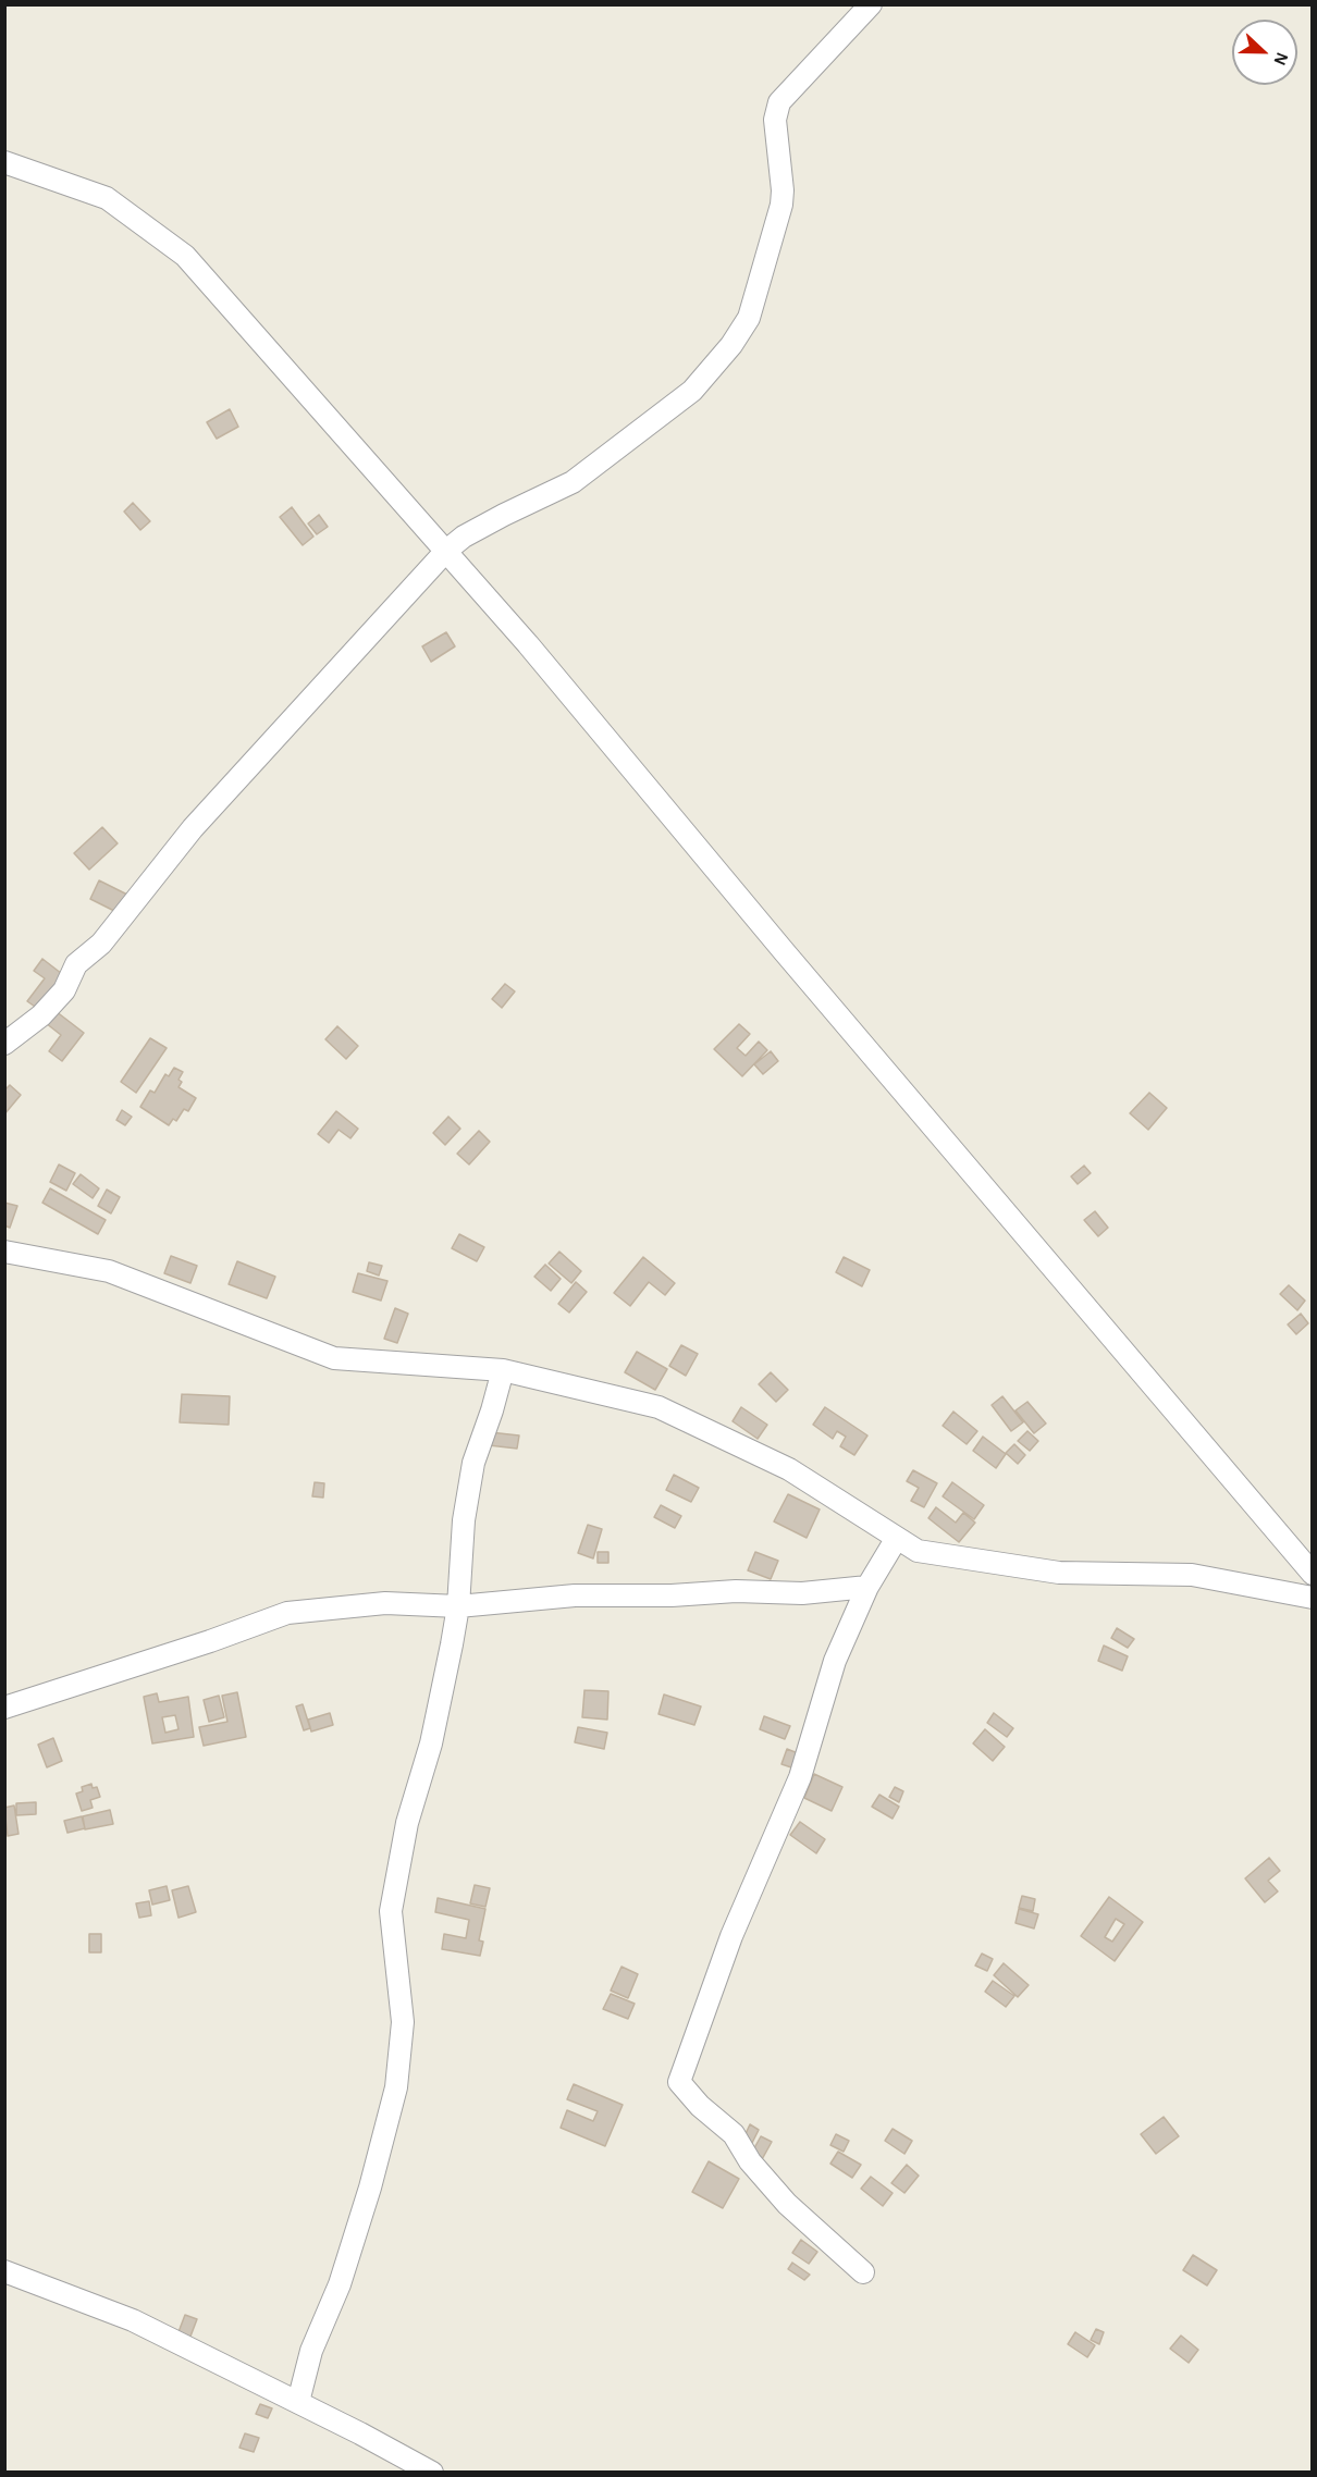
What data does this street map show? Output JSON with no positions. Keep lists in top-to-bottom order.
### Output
{
  "north": "right"
}
